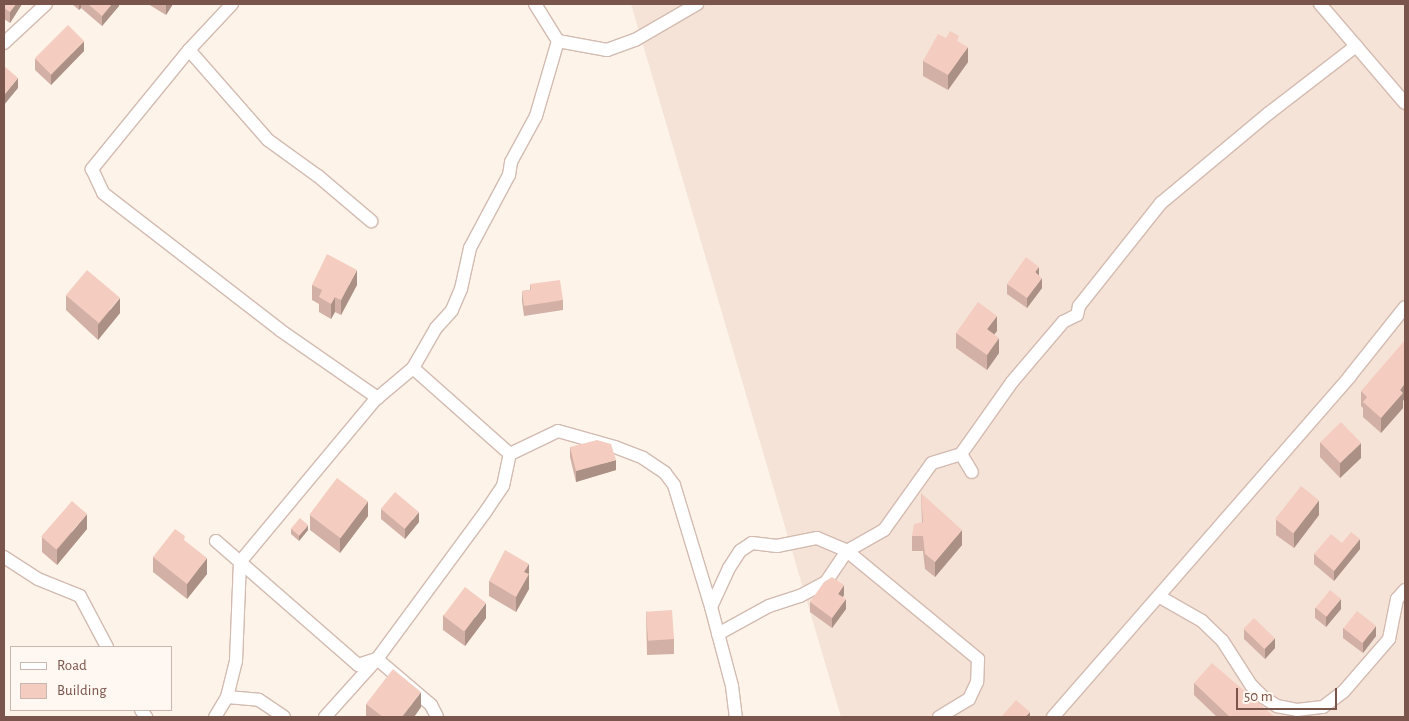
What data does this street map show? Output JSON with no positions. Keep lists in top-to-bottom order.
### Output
{
  "legend": ["Road", "Building"],
  "scale_bar": "50 m"
}
